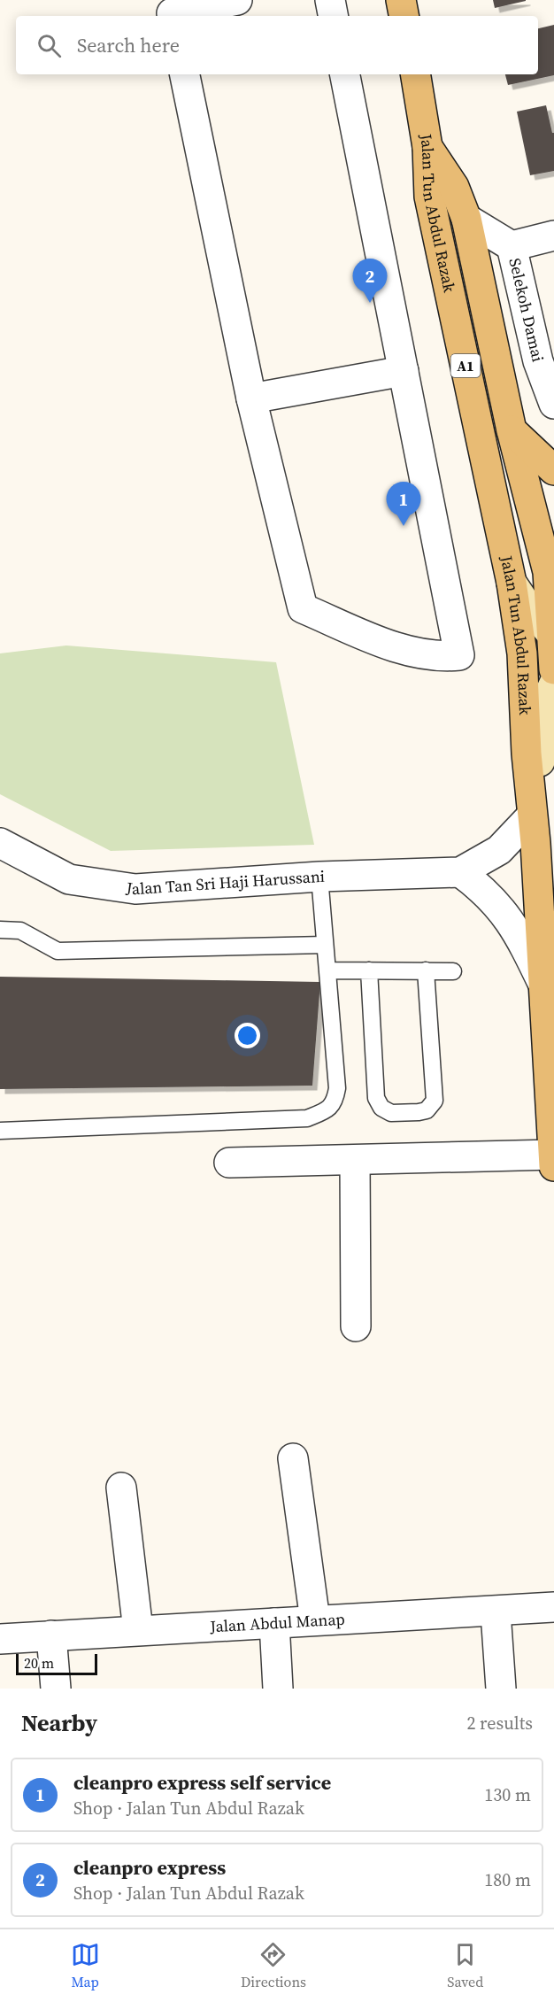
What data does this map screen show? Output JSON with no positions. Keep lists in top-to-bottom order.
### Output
{
  "streets": {
    "main road": ["Jalan Tun Abdul Razak", "A1"],
    "street": ["Selekoh Damai", "Jalan Tan Sri Haji Harussani", "Jalan Abdul Manap"]
  },
  "crossings": [
    ["Jalan Tun Abdul Razak", "Jalan Tan Sri Haji Harussani"]
  ],
  "scale_bar": "20 m",
  "page": {
    "search": "Search here",
    "pins": ["2", "1"],
    "scale": "20 m",
    "heading": ["Nearby", "2 results"],
    "list": [
      {
        "mark": "1",
        "name": "cleanpro express self service",
        "note": "Shop · Jalan Tun Abdul Razak",
        "value": "130 m"
      },
      {
        "mark": "2",
        "name": "cleanpro express",
        "note": "Shop · Jalan Tun Abdul Razak",
        "value": "180 m"
      }
    ],
    "nav": ["Map", "Directions", "Saved"]
  }
}
